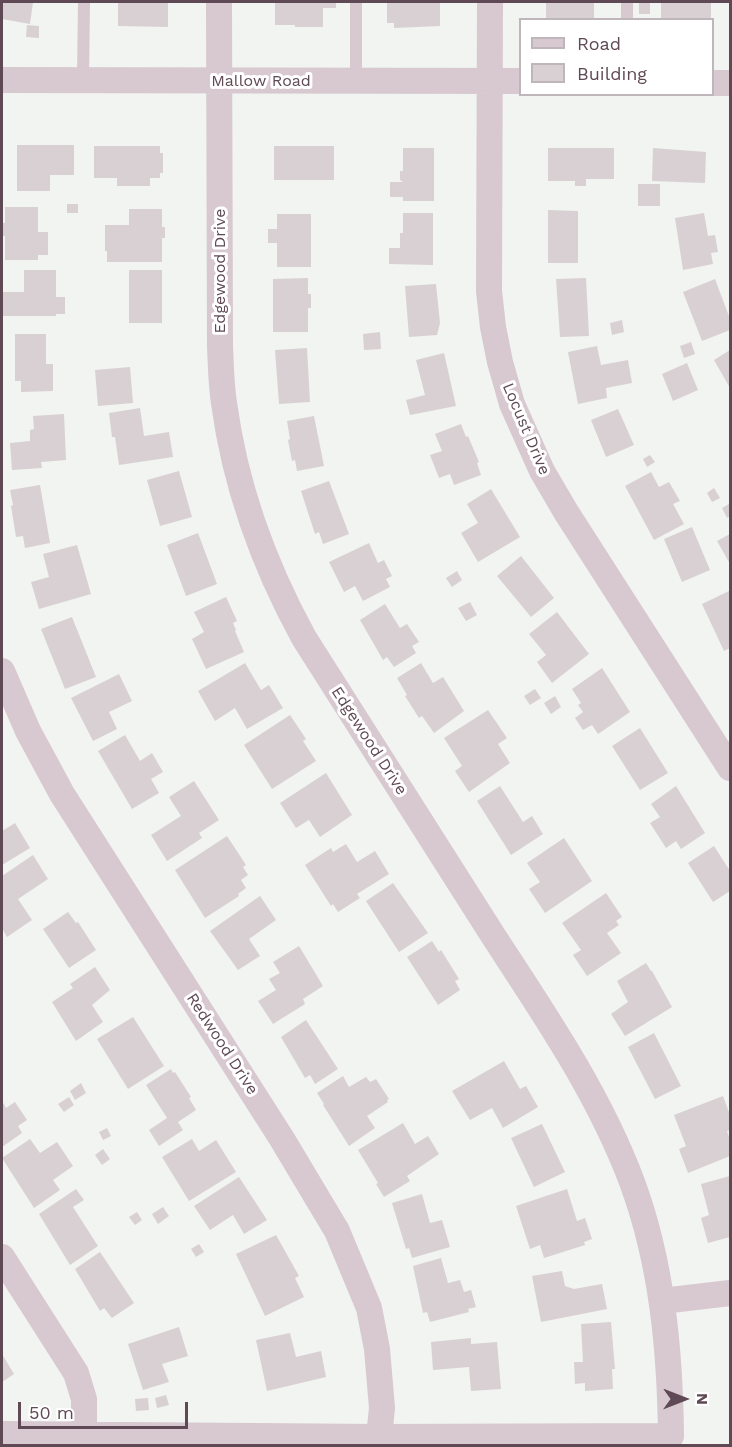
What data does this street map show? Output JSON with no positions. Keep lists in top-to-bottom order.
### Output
{
  "streets": {
    "street": [
      "Mallow Road",
      "Edgewood Drive",
      "Locust Drive",
      "Redwood Drive"
    ]
  },
  "crossings": [
    ["Mallow Road", "Edgewood Drive"],
    ["Mallow Road", "Locust Drive"],
    ["Edgewood Drive", "Redwood Drive"]
  ],
  "legend": ["Road", "Building"],
  "scale_bar": "50 m",
  "north": "right"
}
